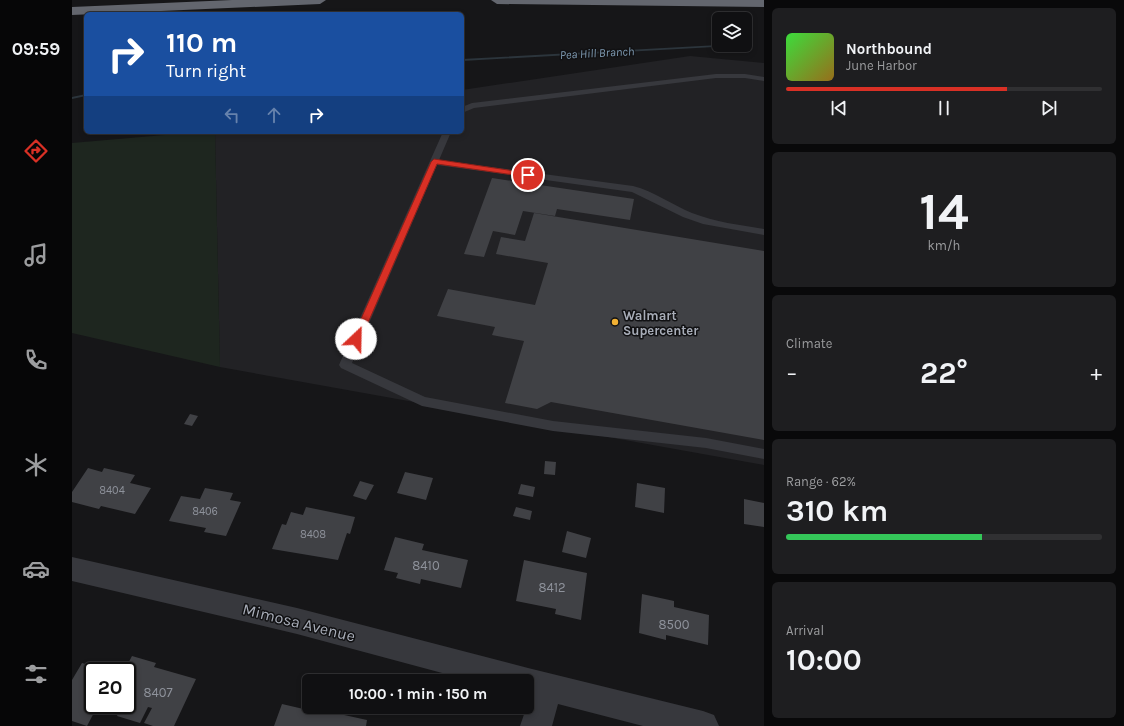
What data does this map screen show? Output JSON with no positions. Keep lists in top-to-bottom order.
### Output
{
  "streets": {
    "street": ["Mimosa Avenue"]
  },
  "water": ["Pea Hill Branch"],
  "places": ["Walmart Supercenter"],
  "house_numbers": [
    "8404",
    "8406",
    "8408",
    "8410",
    "8412",
    "8500",
    "8407"
  ],
  "page": {
    "tabs": "09:59",
    "turn": ["110 m", "Turn right"],
    "song": ["Northbound", "June Harbor"],
    "tile": [
      ["14", "km/h"],
      "Climate",
      ["Range · 62%", "310 km"],
      ["Arrival", "10:00"]
    ],
    "heat": ["−", "22°", "+"],
    "limit": "20",
    "trip": "10:00 · 1 min · 150 m"
  }
}
